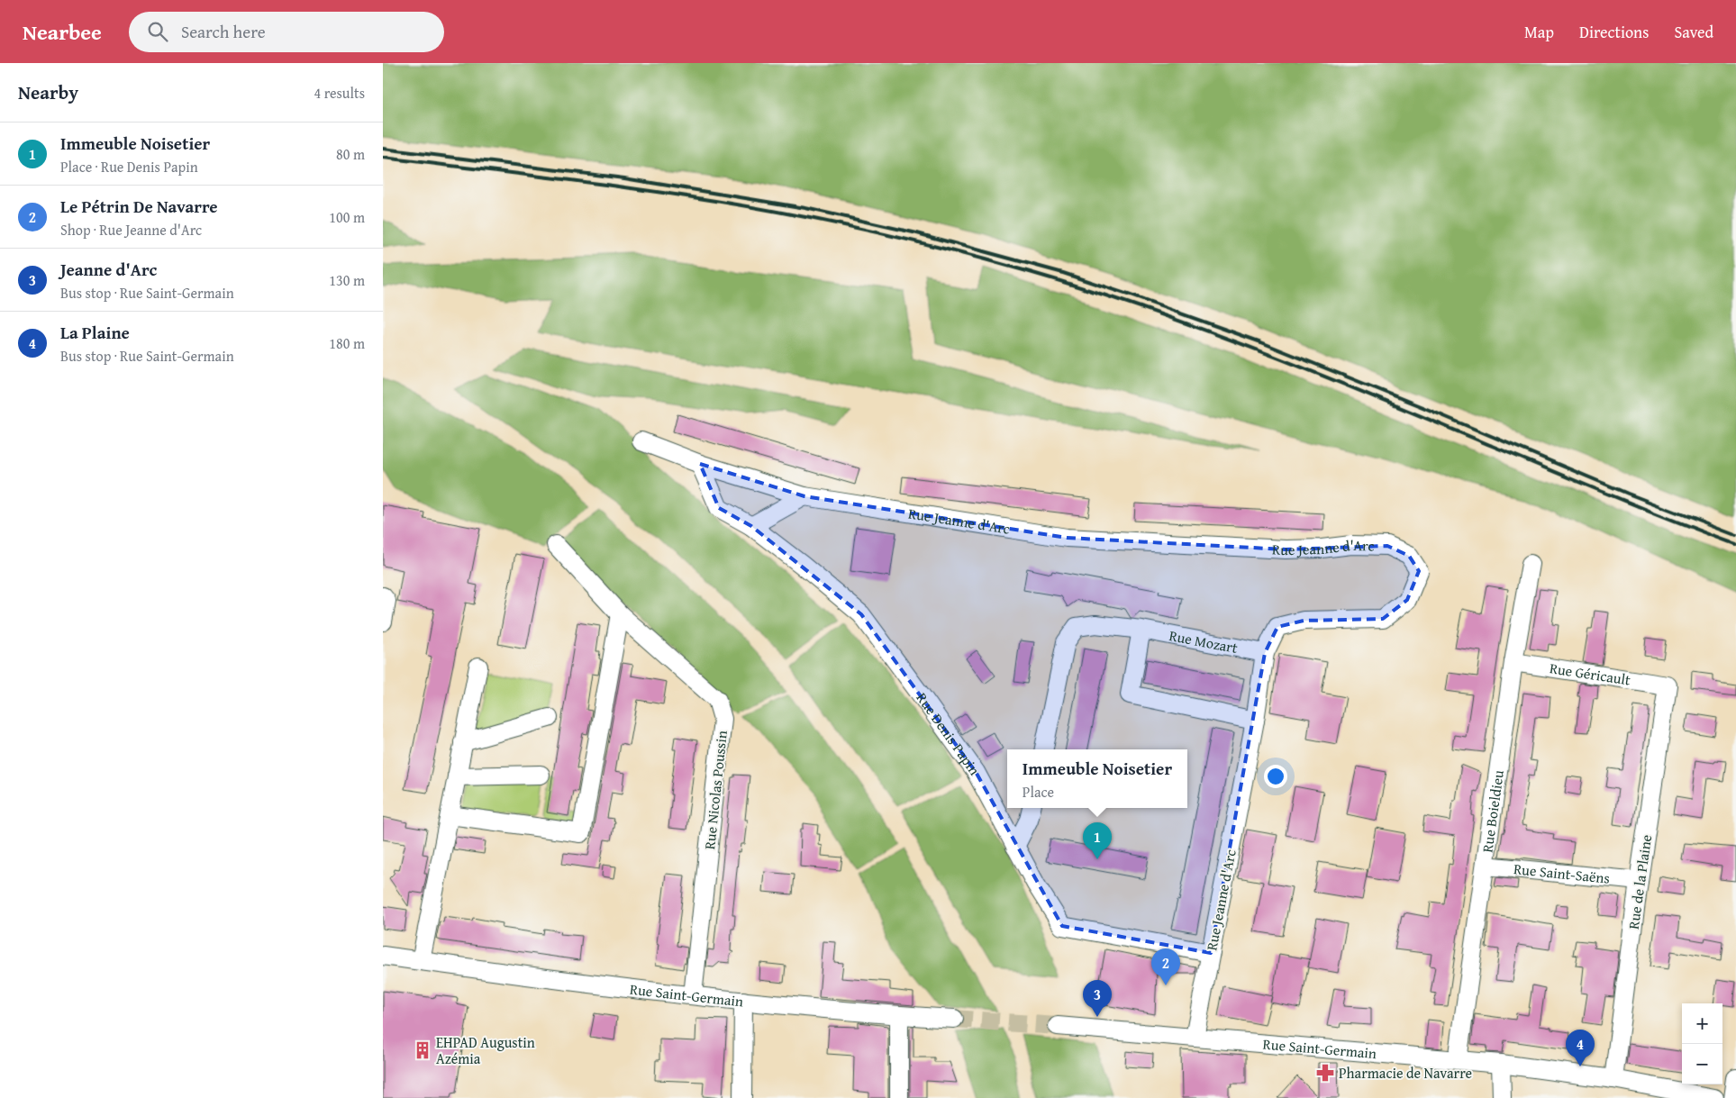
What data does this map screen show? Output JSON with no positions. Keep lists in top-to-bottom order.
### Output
{
  "streets": {
    "street": [
      "Rue Jeanne d'Arc",
      "Rue Mozart",
      "Rue Géricault",
      "Rue Denis Papin",
      "Rue Nicolas Poussin",
      "Rue Boieldieu",
      "Rue Saint-Saëns",
      "Rue de la Plaine",
      "Rue Saint-Germain"
    ]
  },
  "crossings": [
    ["Rue Jeanne d'Arc", "Rue Mozart"],
    ["Rue Jeanne d'Arc", "Rue Denis Papin"],
    ["Rue Jeanne d'Arc", "Rue Saint-Germain"],
    ["Rue Géricault", "Rue Boieldieu"],
    ["Rue Géricault", "Rue de la Plaine"],
    ["Rue Nicolas Poussin", "Rue Saint-Germain"],
    ["Rue Boieldieu", "Rue Saint-Saëns"],
    ["Rue Boieldieu", "Rue Saint-Germain"],
    ["Rue Saint-Saëns", "Rue de la Plaine"],
    ["Rue de la Plaine", "Rue Saint-Germain"]
  ],
  "places": {
    "building": ["EHPAD Augustin Azémia"],
    "pharmacy": ["Pharmacie de Navarre"]
  },
  "page": {
    "header": "Nearbee",
    "search": "Search here",
    "nav": ["Map", "Directions", "Saved"],
    "heading": ["Nearby", "4 results"],
    "list": [
      {
        "mark": "1",
        "name": "Immeuble Noisetier",
        "note": "Place · Rue Denis Papin",
        "value": "80 m"
      },
      {
        "mark": "2",
        "name": "Le Pétrin De Navarre",
        "note": "Shop · Rue Jeanne d'Arc",
        "value": "100 m"
      },
      {
        "mark": "3",
        "name": "Jeanne d'Arc",
        "note": "Bus stop · Rue Saint-Germain",
        "value": "130 m"
      },
      {
        "mark": "4",
        "name": "La Plaine",
        "note": "Bus stop · Rue Saint-Germain",
        "value": "180 m"
      }
    ],
    "popup": ["Immeuble Noisetier", "Place"],
    "pins": [
      "1",
      "2",
      "3",
      "4"
    ],
    "map_buttons": ["+", "−"]
  }
}
